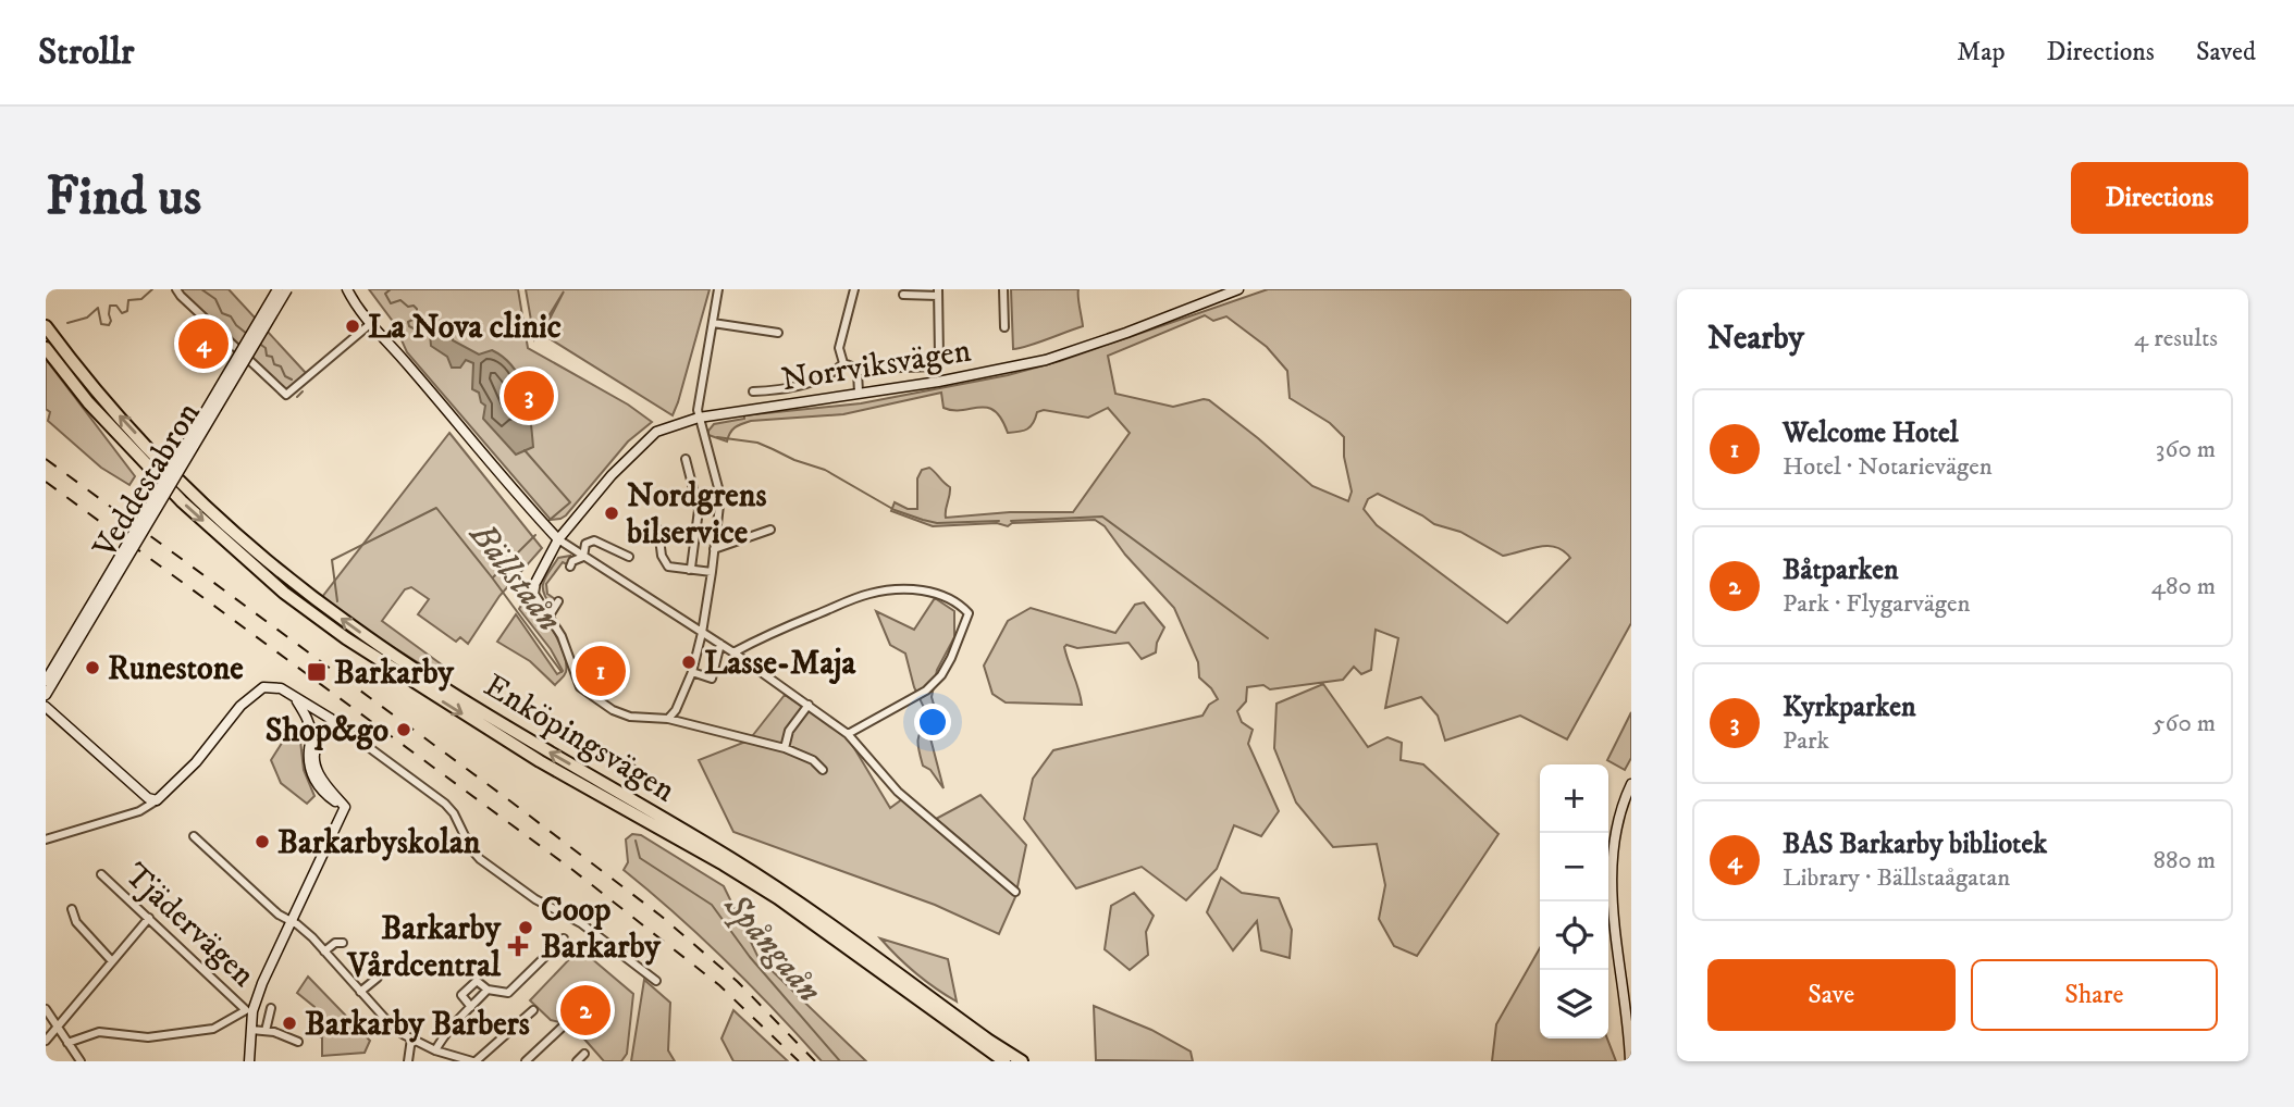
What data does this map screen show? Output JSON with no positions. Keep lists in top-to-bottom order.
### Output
{
  "streets": {
    "highway": ["Enköpingsvägen"],
    "street": ["Norrviksvägen", "Veddestabron", "Tjädervägen"]
  },
  "water": ["Bällstaån", "Spångaån"],
  "places": {
    "other": [
      "La Nova clinic",
      "Nordgrens bilservice",
      "Lasse-Maja",
      "Runestone",
      "Shop&go",
      "Barkarbyskolan",
      "Coop Barkarby",
      "Barkarby Barbers"
    ],
    "transit": ["Barkarby"],
    "health": ["Barkarby Vårdcentral"]
  },
  "page": {
    "header": "Strollr",
    "nav": ["Map", "Directions", "Saved"],
    "buttons": [
      "Directions",
      ["Save", "Share"]
    ],
    "title": "Find us",
    "heading": ["Nearby", "4 results"],
    "pins": [
      "4",
      "3",
      "1",
      "2"
    ],
    "list": [
      {
        "mark": "1",
        "name": "Welcome Hotel",
        "note": "Hotel · Notarievägen",
        "value": "360 m"
      },
      {
        "mark": "2",
        "name": "Båtparken",
        "note": "Park · Flygarvägen",
        "value": "480 m"
      },
      {
        "mark": "3",
        "name": "Kyrkparken",
        "note": "Park",
        "value": "560 m"
      },
      {
        "mark": "4",
        "name": "BAS Barkarby bibliotek",
        "note": "Library · Bällstaågatan",
        "value": "880 m"
      }
    ],
    "map_buttons": ["+", "−"]
  }
}
